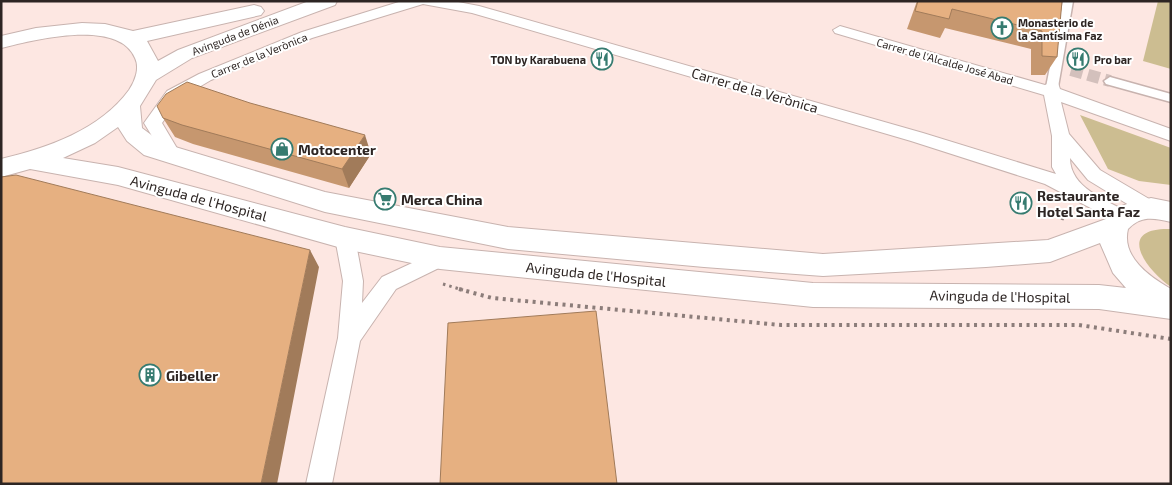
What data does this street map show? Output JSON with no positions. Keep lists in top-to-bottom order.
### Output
{
  "streets": {
    "main road": ["Avinguda de Dénia", "Avinguda de l'Hospital"],
    "street": ["Carrer de la Verònica", "Carrer de l'Alcalde José Abad"]
  },
  "crossings": [
    ["Carrer de la Verònica", "Avinguda de l'Hospital"]
  ],
  "places": {
    "church": ["Monasterio de la Santísima Faz"],
    "restaurant": ["TON by Karabuena", "Pro bar", "Restaurante Hotel Santa Faz"],
    "shop": ["Motocenter"],
    "supermarket": ["Merca China"],
    "building": ["Gibeller"]
  }
}
